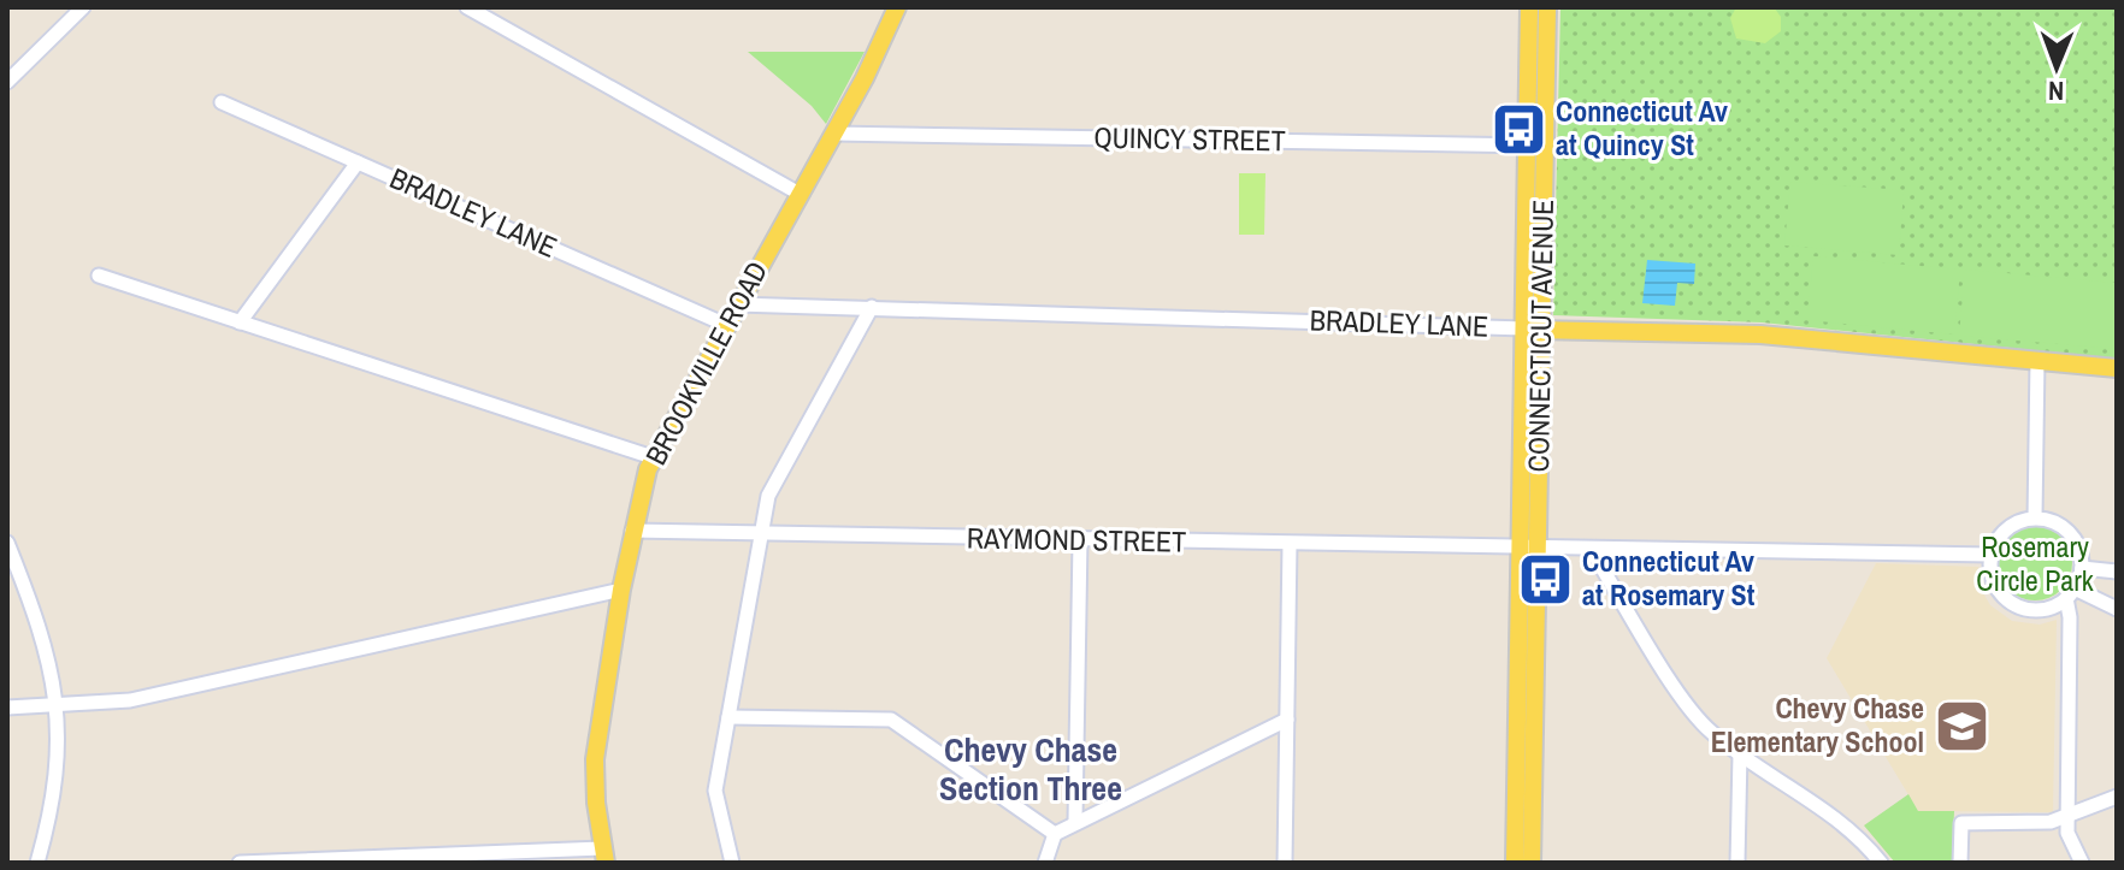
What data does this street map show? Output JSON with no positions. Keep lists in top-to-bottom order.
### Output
{
  "streets": {
    "main road": ["BRADLEY LANE", "CONNECTICUT AVENUE", "BROOKVILLE ROAD"],
    "street": ["QUINCY STREET", "RAYMOND STREET"]
  },
  "crossings": [
    ["QUINCY STREET", "CONNECTICUT AVENUE"],
    ["QUINCY STREET", "BROOKVILLE ROAD"],
    ["BRADLEY LANE", "CONNECTICUT AVENUE"],
    ["BRADLEY LANE", "BROOKVILLE ROAD"],
    ["CONNECTICUT AVENUE", "RAYMOND STREET"],
    ["BROOKVILLE ROAD", "RAYMOND STREET"]
  ],
  "districts": ["Chevy Chase Section Three"],
  "parks": ["Rosemary Circle Park"],
  "places": {
    "bus stop": ["Connecticut Av at Quincy St", "Connecticut Av at Rosemary St"],
    "school or university": ["Chevy Chase Elementary School"]
  },
  "north": "bottom"
}
